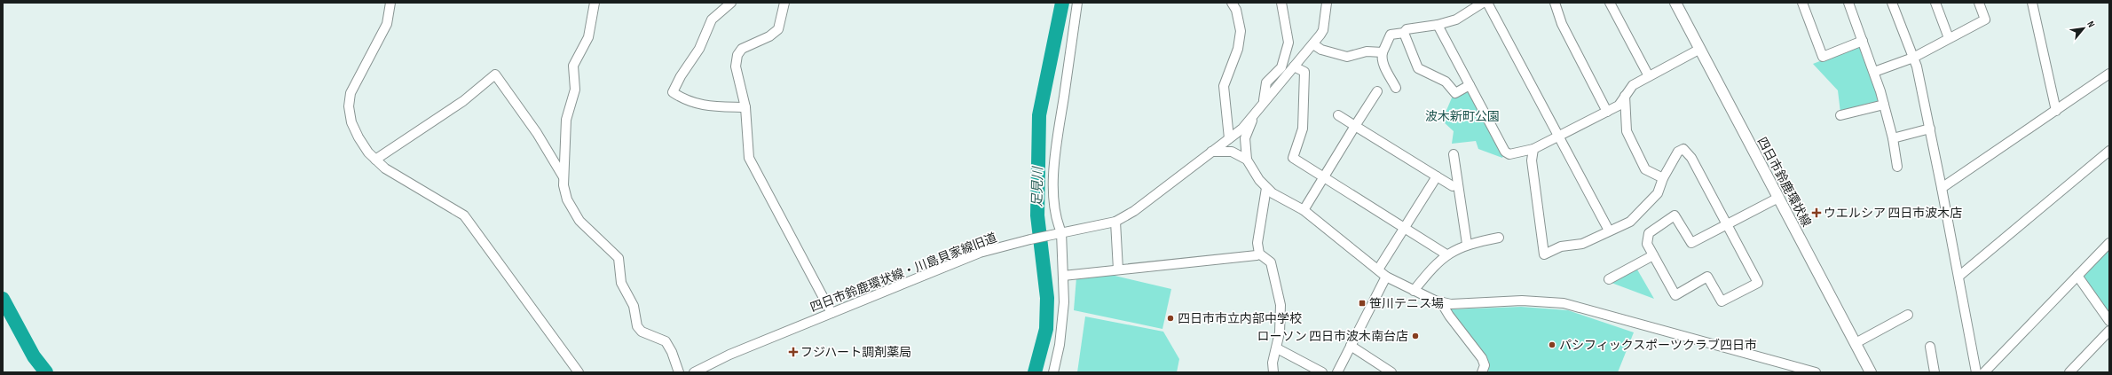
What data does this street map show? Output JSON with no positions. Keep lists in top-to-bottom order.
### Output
{
  "streets": {
    "main road": ["四日市鈴鹿環状線"],
    "street": ["四日市鈴鹿環状線・川島貝家線旧道"]
  },
  "water": ["足見川"],
  "parks": ["波木新町公園"],
  "places": {
    "health": ["ウエルシア 四日市波木店", "フジハート調剤薬局"],
    "transit": ["笹川テニス場"],
    "other": ["四日市市立内部中学校", "ローソン 四日市波木南台店", "パシフィックスポーツクラブ四日市"]
  },
  "north": "top right"
}
